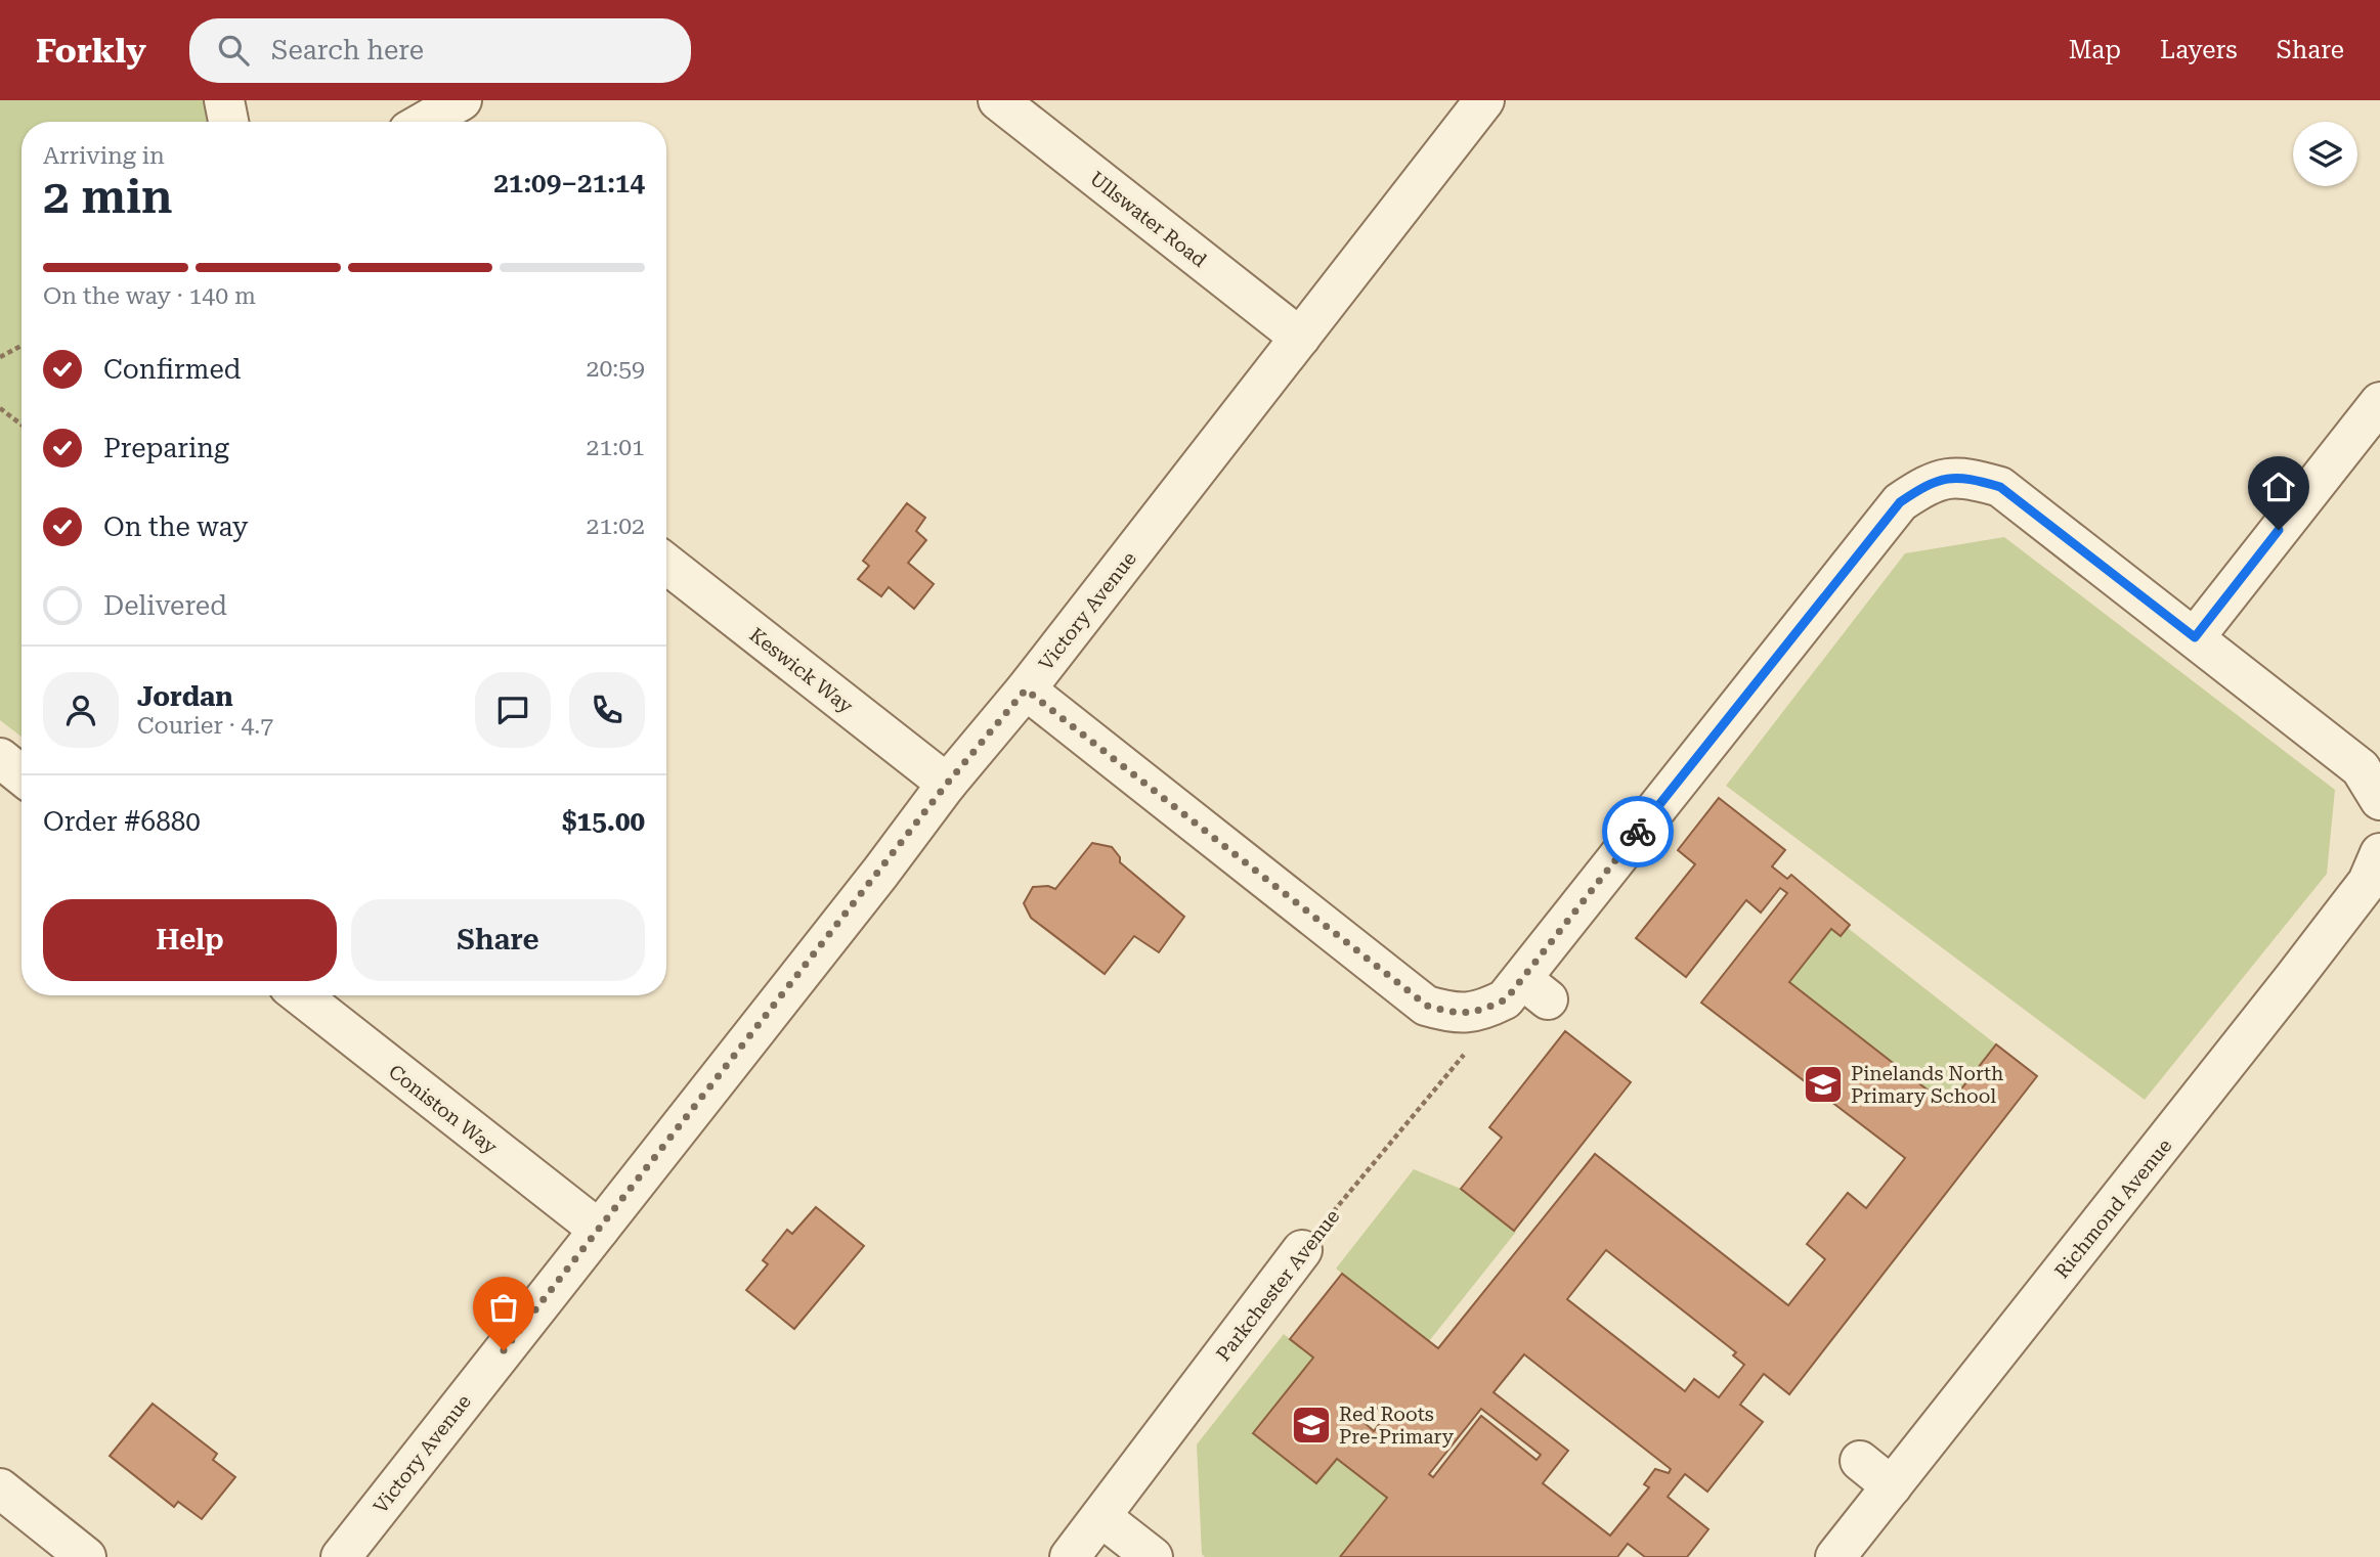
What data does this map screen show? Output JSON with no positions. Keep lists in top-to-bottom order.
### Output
{
  "streets": {
    "street": [
      "Ullswater Road",
      "Victory Avenue",
      "Keswick Way",
      "Coniston Way",
      "Richmond Avenue",
      "Parkchester Avenue"
    ]
  },
  "crossings": [
    ["Ullswater Road", "Victory Avenue"],
    ["Victory Avenue", "Keswick Way"],
    ["Victory Avenue", "Coniston Way"]
  ],
  "places": {
    "school or university": ["Pinelands North Primary School", "Red Roots Pre-Primary"]
  },
  "page": {
    "header": "Forkly",
    "search": "Search here",
    "nav": ["Map", "Layers", "Share"],
    "heading": ["2 min", "Arriving in", "21:09–21:14"],
    "panel": [
      "Jordan",
      "Courier · 4.7",
      "Order #6880",
      "$15.00"
    ],
    "bar": "On the way · 140 m",
    "list": [
      ["Confirmed", "20:59"],
      ["Preparing", "21:01"],
      ["On the way", "21:02"],
      "Delivered"
    ],
    "buttons": ["Help", "Share"]
  }
}
